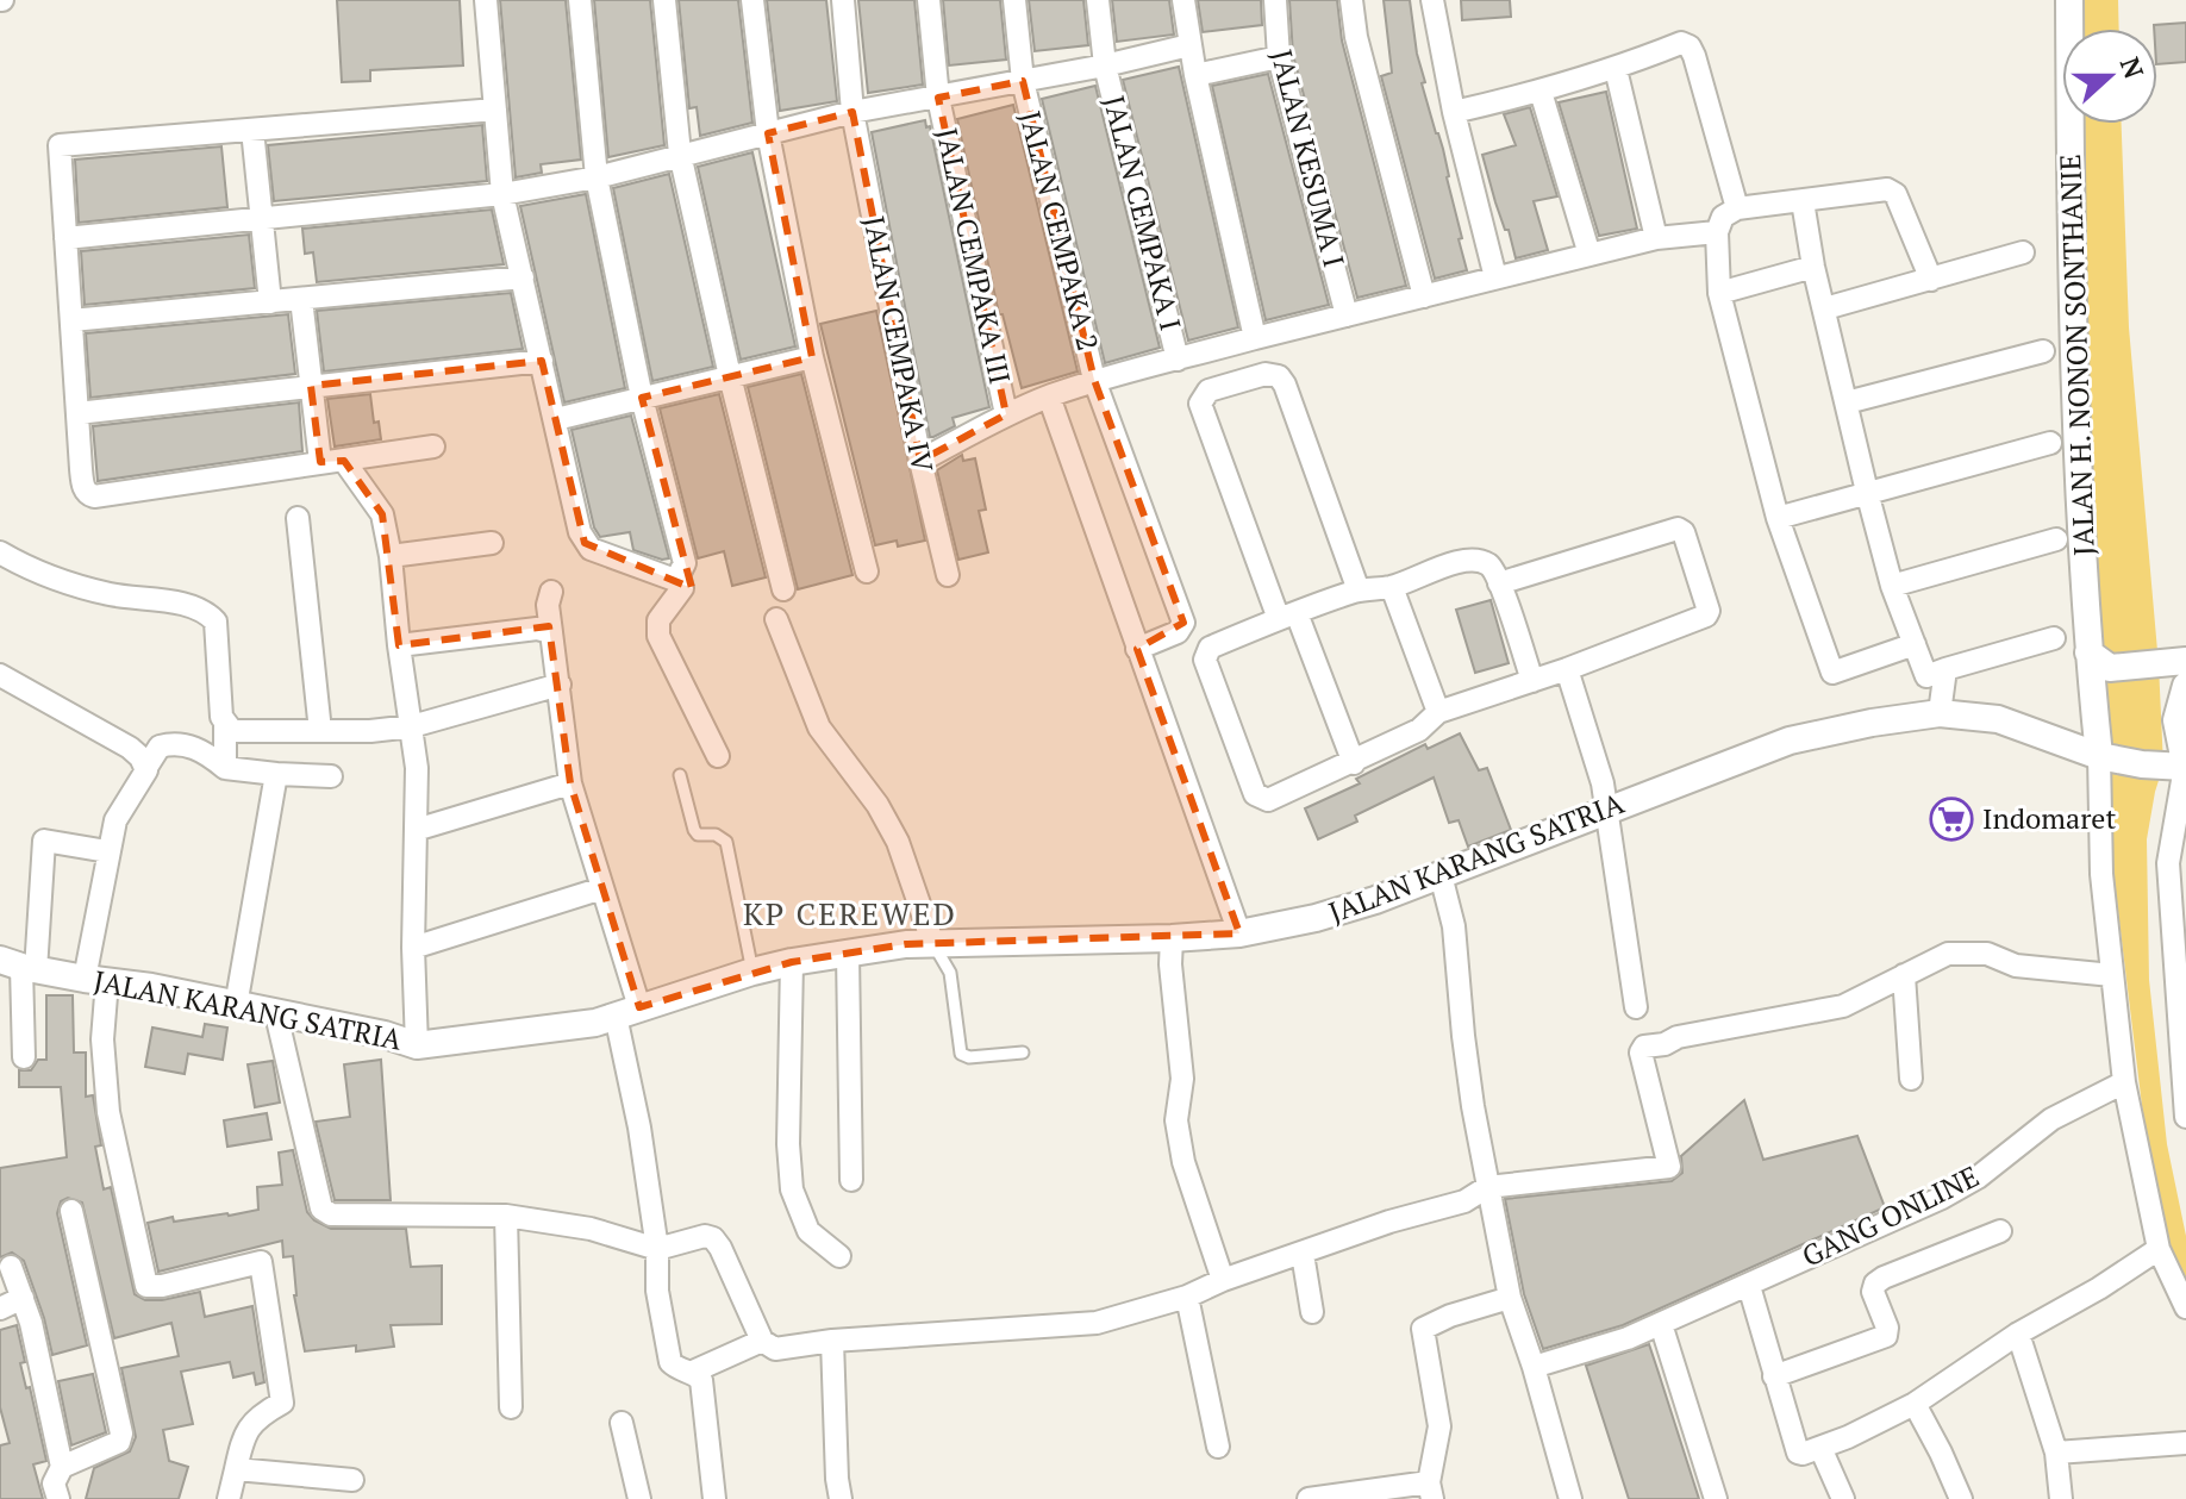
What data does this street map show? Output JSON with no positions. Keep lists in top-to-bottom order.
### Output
{
  "streets": {
    "street": [
      "JALAN KESUMA I",
      "JALAN CEMPAKA I",
      "JALAN CEMPAKA 2",
      "JALAN CEMPAKA III",
      "JALAN CEMPAKA IV",
      "JALAN H. NONON SONTHANIE",
      "JALAN KARANG SATRIA",
      "GANG ONLINE"
    ]
  },
  "crossings": [
    ["JALAN H. NONON SONTHANIE", "JALAN KARANG SATRIA"]
  ],
  "districts": ["KP CEREWED"],
  "places": {
    "supermarket": ["Indomaret"]
  },
  "north": "right"
}
